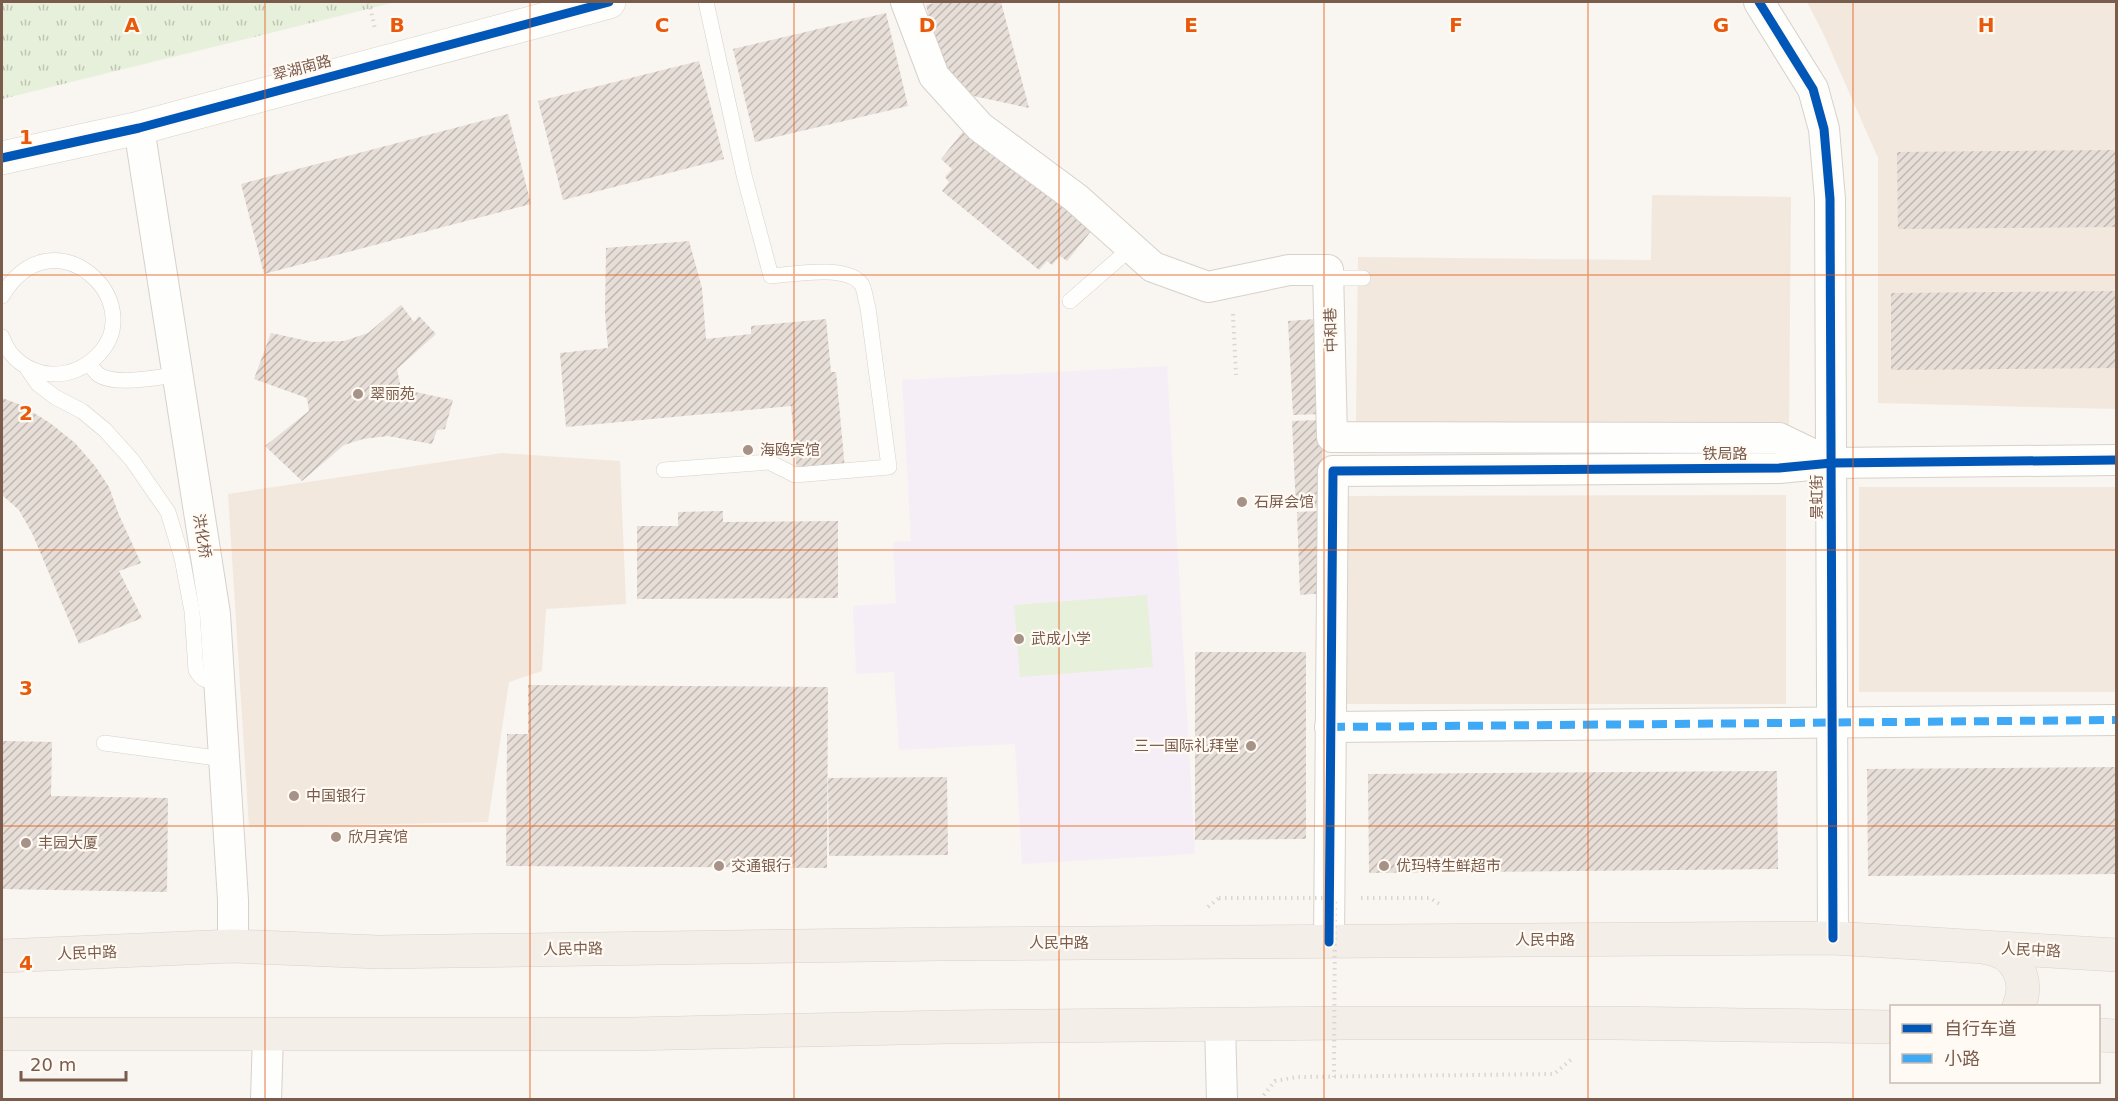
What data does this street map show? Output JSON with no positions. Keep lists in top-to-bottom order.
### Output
{
  "streets": {
    "main road": ["人民中路"],
    "street": [
      "翠湖南路",
      "中和巷",
      "铁局路",
      "景虹街",
      "洪化桥"
    ]
  },
  "crossings": [
    ["翠湖南路", "洪化桥"],
    ["中和巷", "铁局路"],
    ["中和巷", "景虹街"],
    ["铁局路", "景虹街"],
    ["景虹街", "人民中路"],
    ["洪化桥", "人民中路"]
  ],
  "places": [
    "翠丽苑",
    "海鸥宾馆",
    "石屏会馆",
    "武成小学",
    "三一国际礼拜堂",
    "中国银行",
    "欣月宾馆",
    "丰园大厦",
    "交通银行",
    "优玛特生鲜超市"
  ],
  "legend": ["自行车道", "小路"],
  "scale_bar": "20 m",
  "grid": {
    "columns": [
      "A",
      "B",
      "C",
      "D",
      "E",
      "F",
      "G",
      "H"
    ],
    "rows": [
      "1",
      "2",
      "3",
      "4"
    ]
  }
}
